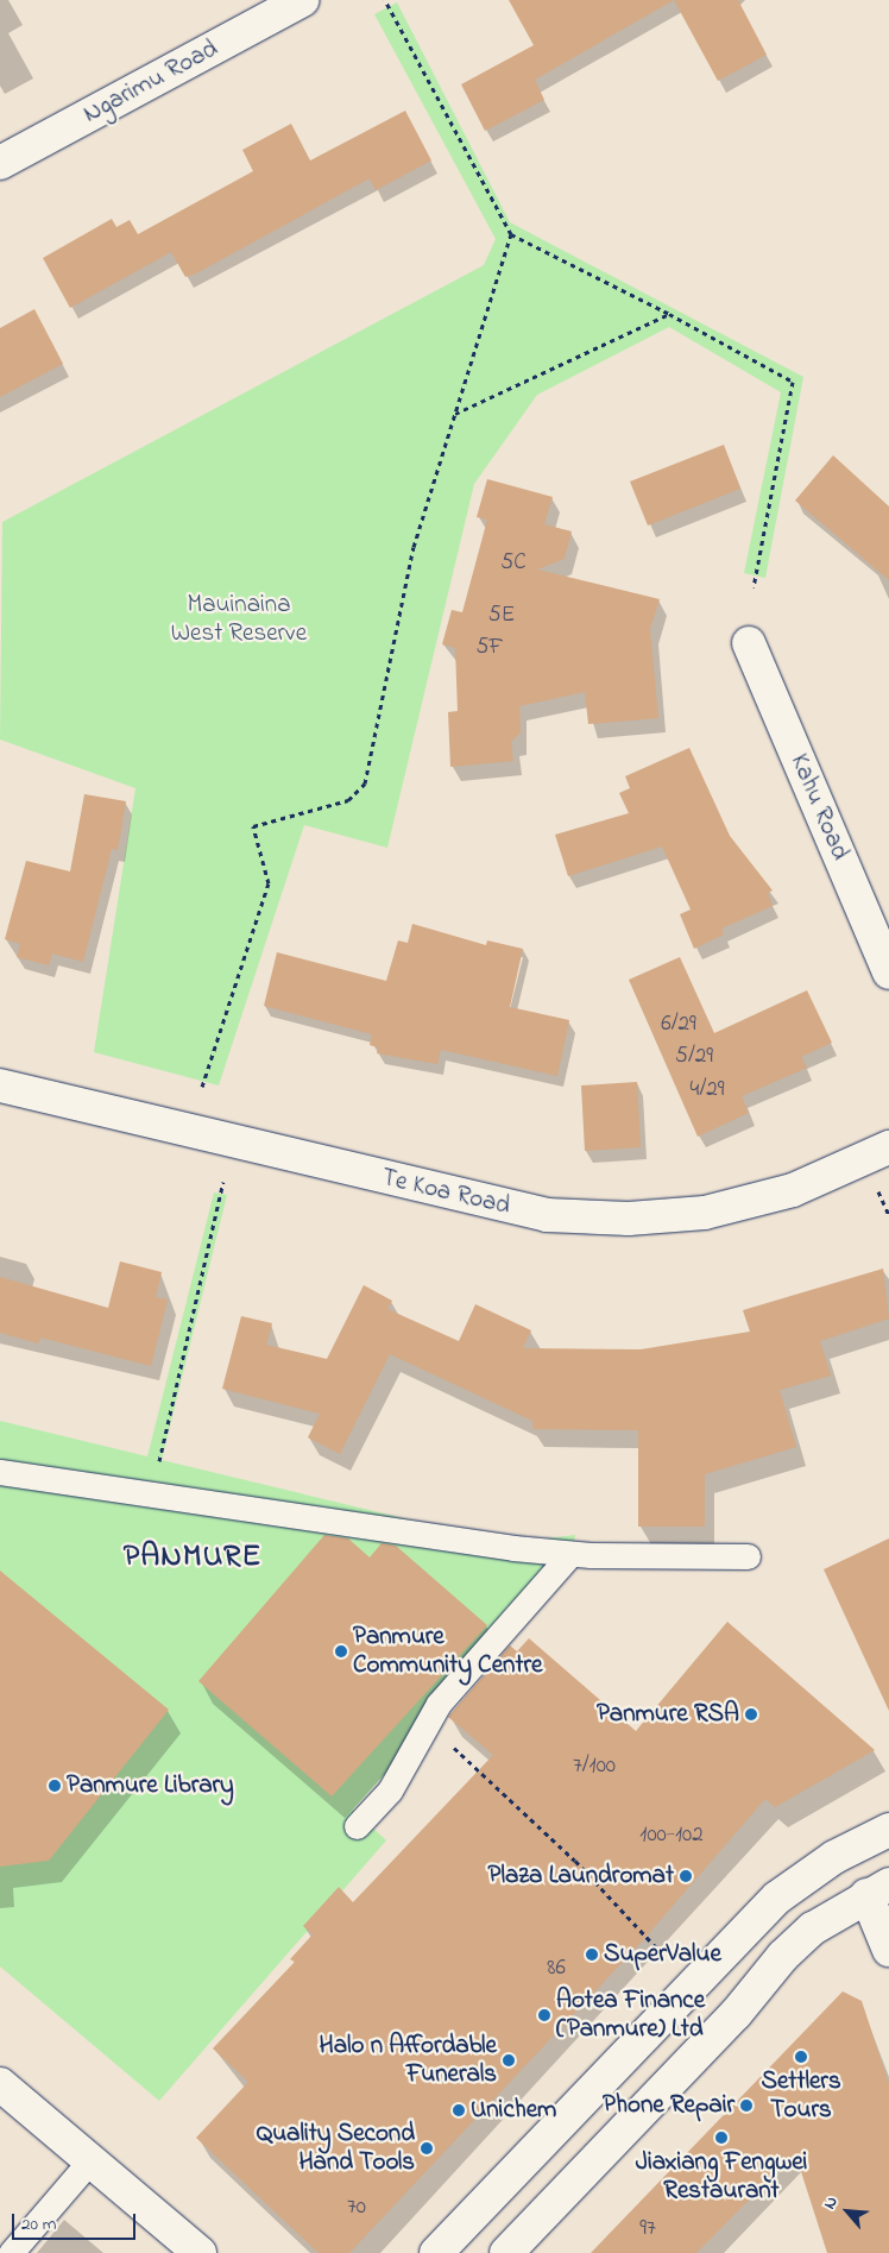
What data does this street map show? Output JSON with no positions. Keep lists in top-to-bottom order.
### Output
{
  "streets": {
    "street": ["Ngarimu Road", "Kahu Road", "Te Koa Road"]
  },
  "districts": ["PANMURE"],
  "parks": ["Mauinaina West Reserve"],
  "places": [
    "Panmure Community Centre",
    "Panmure RSA",
    "Panmure Library",
    "Plaza Laundromat",
    "SuperValue",
    "Aotea Finance (Panmure) Ltd",
    "Settlers Tours",
    "Halo n Affordable Funerals",
    "Phone Repair",
    "Unichem",
    "Jiaxiang Fengwei Restaurant",
    "Quality Second Hand Tools"
  ],
  "house_numbers": [
    "5C",
    "5E",
    "5F",
    "6/29",
    "5/29",
    "4/29",
    "7/100",
    "100-102",
    "86",
    "70",
    "97"
  ],
  "scale_bar": "20 m",
  "north": "top left"
}
